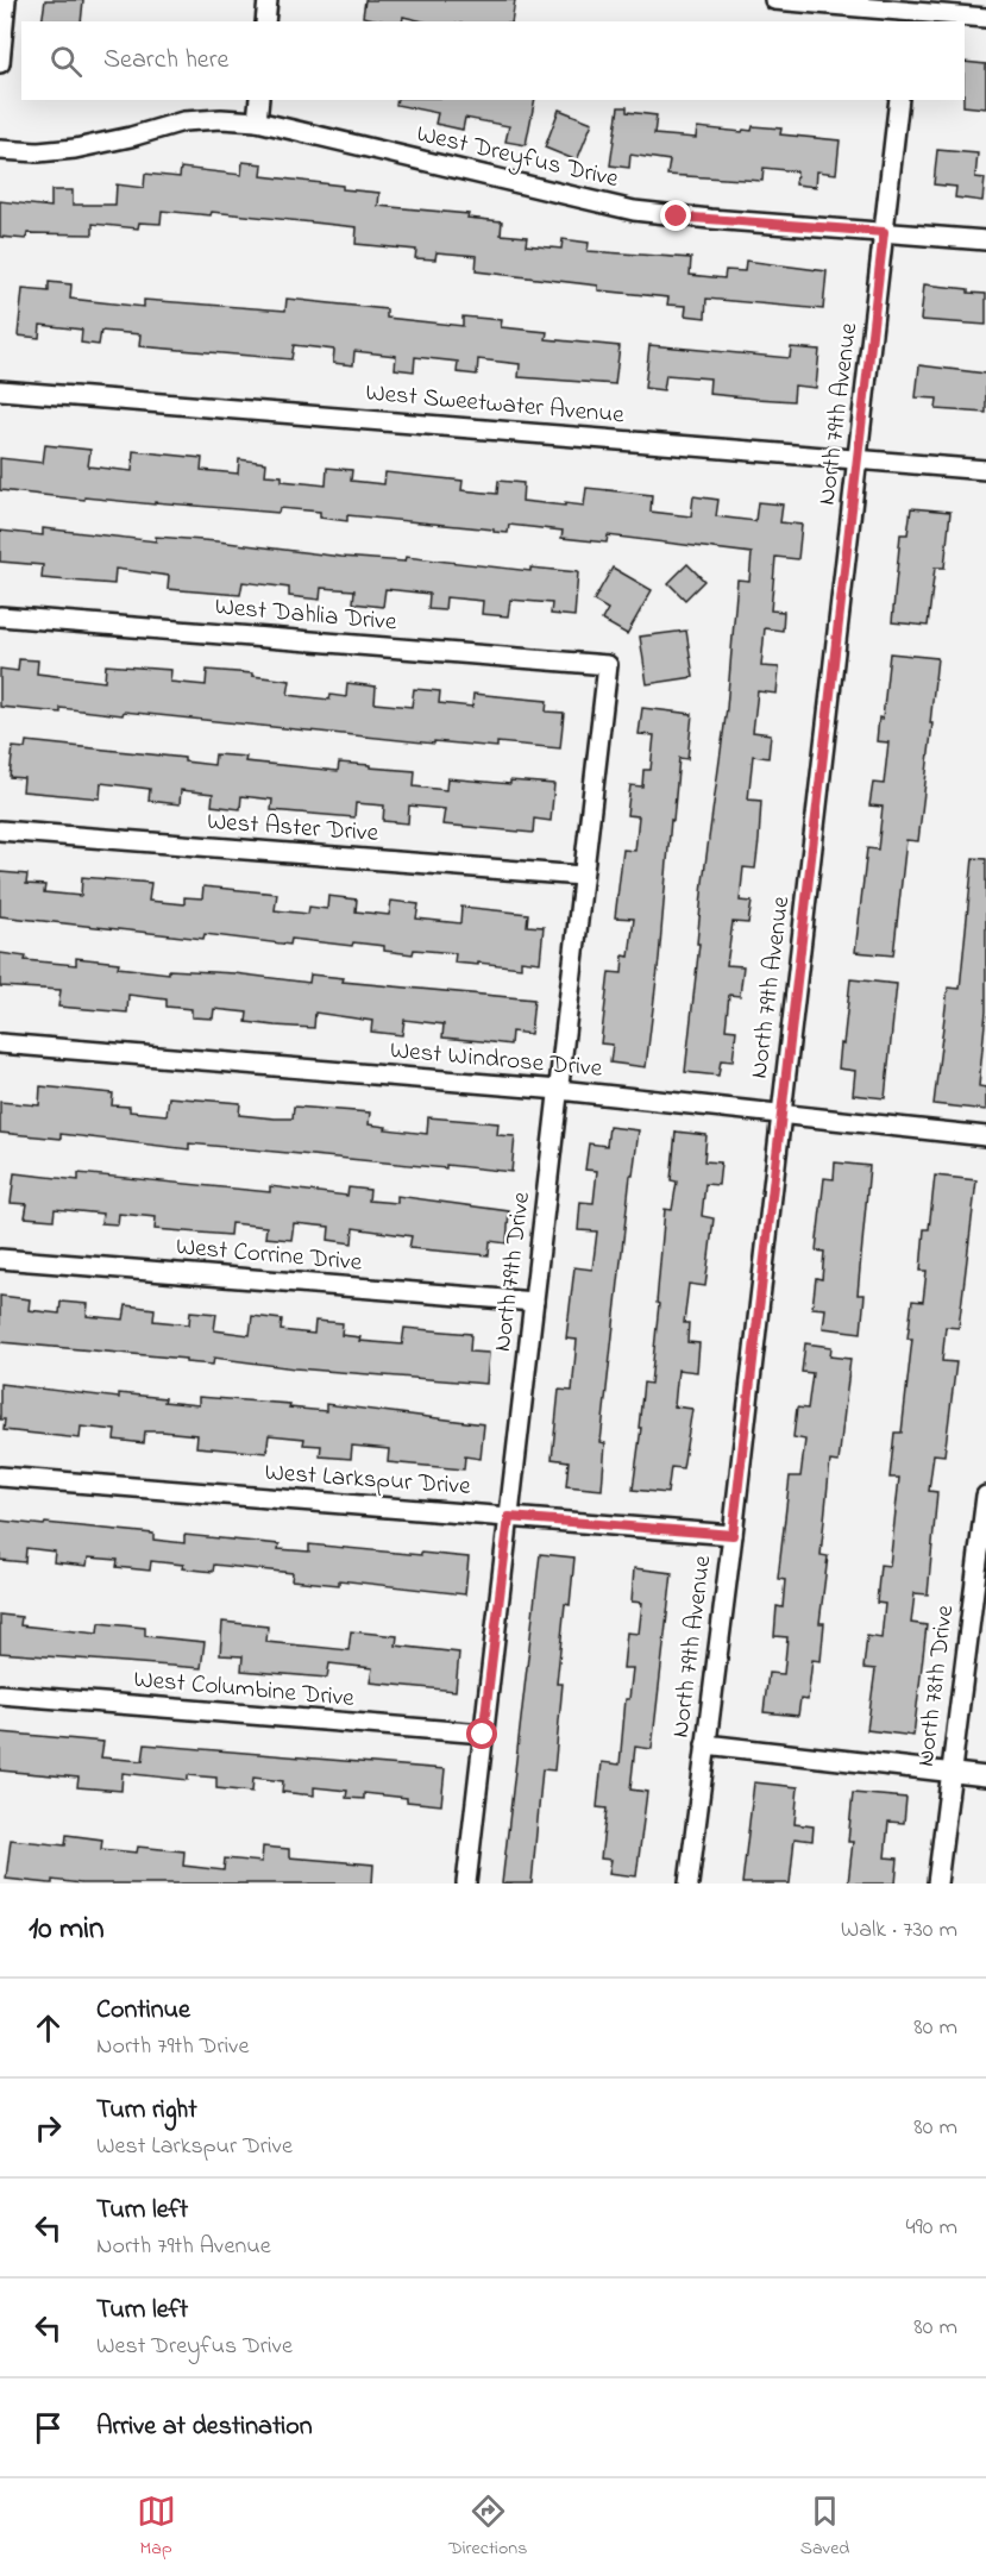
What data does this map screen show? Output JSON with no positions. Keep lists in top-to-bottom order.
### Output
{
  "streets": {
    "street": [
      "West Dreyfus Drive",
      "West Sweetwater Avenue",
      "North 79th Avenue",
      "West Dahlia Drive",
      "West Aster Drive",
      "West Windrose Drive",
      "West Corrine Drive",
      "North 79th Drive",
      "West Larkspur Drive",
      "North 78th Drive",
      "West Columbine Drive"
    ]
  },
  "crossings": [
    ["West Dreyfus Drive", "North 79th Avenue"],
    ["West Sweetwater Avenue", "North 79th Avenue"],
    ["North 79th Avenue", "West Windrose Drive"],
    ["North 79th Avenue", "West Larkspur Drive"],
    ["West Dahlia Drive", "North 79th Drive"],
    ["West Aster Drive", "North 79th Drive"],
    ["West Windrose Drive", "North 79th Drive"],
    ["West Corrine Drive", "North 79th Drive"],
    ["North 79th Drive", "West Larkspur Drive"],
    ["North 79th Drive", "West Columbine Drive"]
  ],
  "page": {
    "search": "Search here",
    "heading": ["10 min", "Walk · 730 m"],
    "list": [
      ["Continue", "North 79th Drive", "80 m"],
      ["Turn right", "West Larkspur Drive", "80 m"],
      ["Turn left", "North 79th Avenue", "490 m"],
      ["Turn left", "West Dreyfus Drive", "80 m"],
      "Arrive at destination"
    ],
    "nav": ["Map", "Directions", "Saved"]
  }
}
